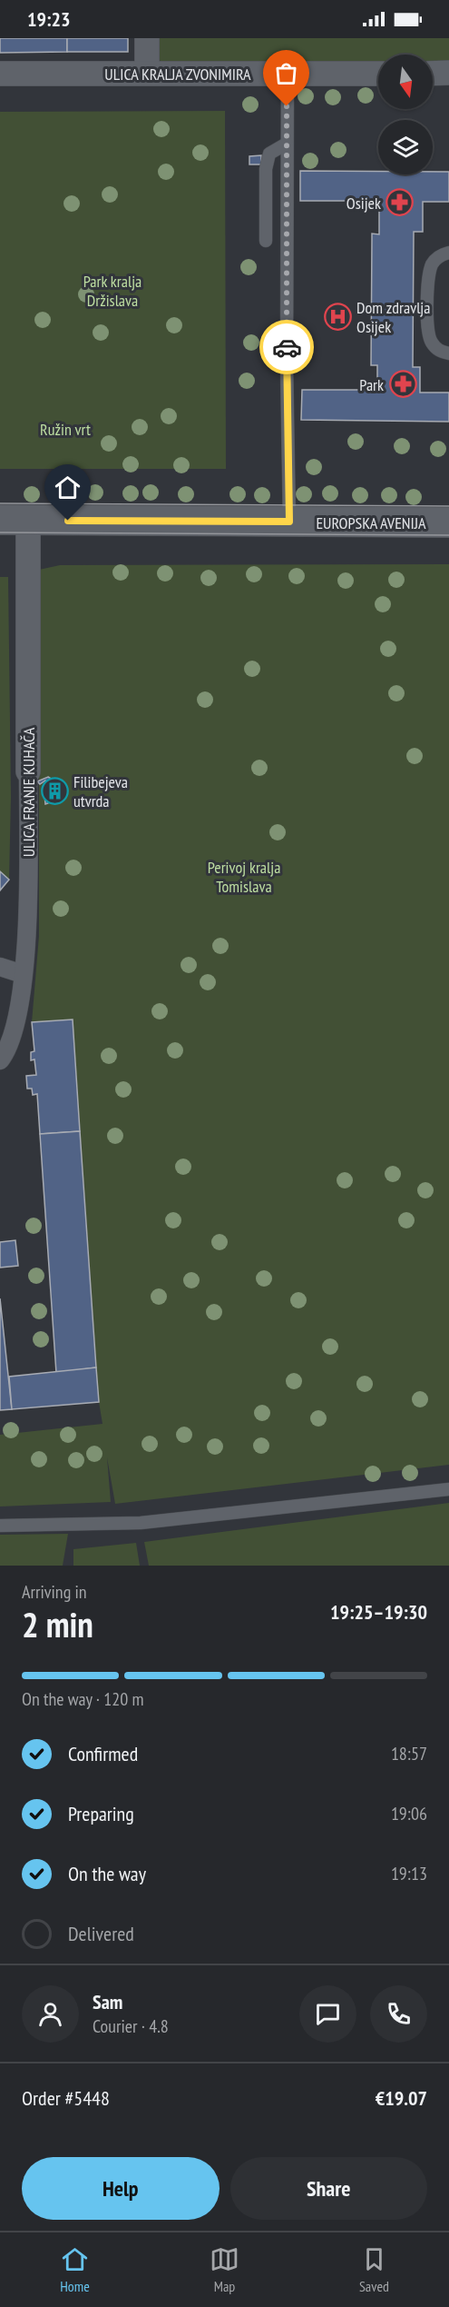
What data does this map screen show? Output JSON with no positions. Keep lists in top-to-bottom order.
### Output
{
  "streets": {
    "street": ["ULICA KRALJA ZVONIMIRA", "EUROPSKA AVENIJA", "ULICA FRANJE KUHAČA"]
  },
  "crossings": [
    ["EUROPSKA AVENIJA", "ULICA FRANJE KUHAČA"]
  ],
  "parks": ["Park kralja Držislava", "Ružin vrt", "Perivoj kralja Tomislava"],
  "places": {
    "pharmacy": ["Osijek", "Park"],
    "hospital": ["Dom zdravlja Osijek"],
    "building": ["Filibejeva utvrda"]
  },
  "north": "bottom",
  "page": {
    "status": "19:23",
    "heading": ["2 min", "Arriving in", "19:25–19:30"],
    "panel": [
      "Sam",
      "Courier · 4.8",
      "Order #5448",
      "€19.07"
    ],
    "bar": "On the way · 120 m",
    "list": [
      ["Confirmed", "18:57"],
      ["Preparing", "19:06"],
      ["On the way", "19:13"],
      "Delivered"
    ],
    "buttons": ["Help", "Share"],
    "tabs": ["Home", "Map", "Saved"]
  }
}
